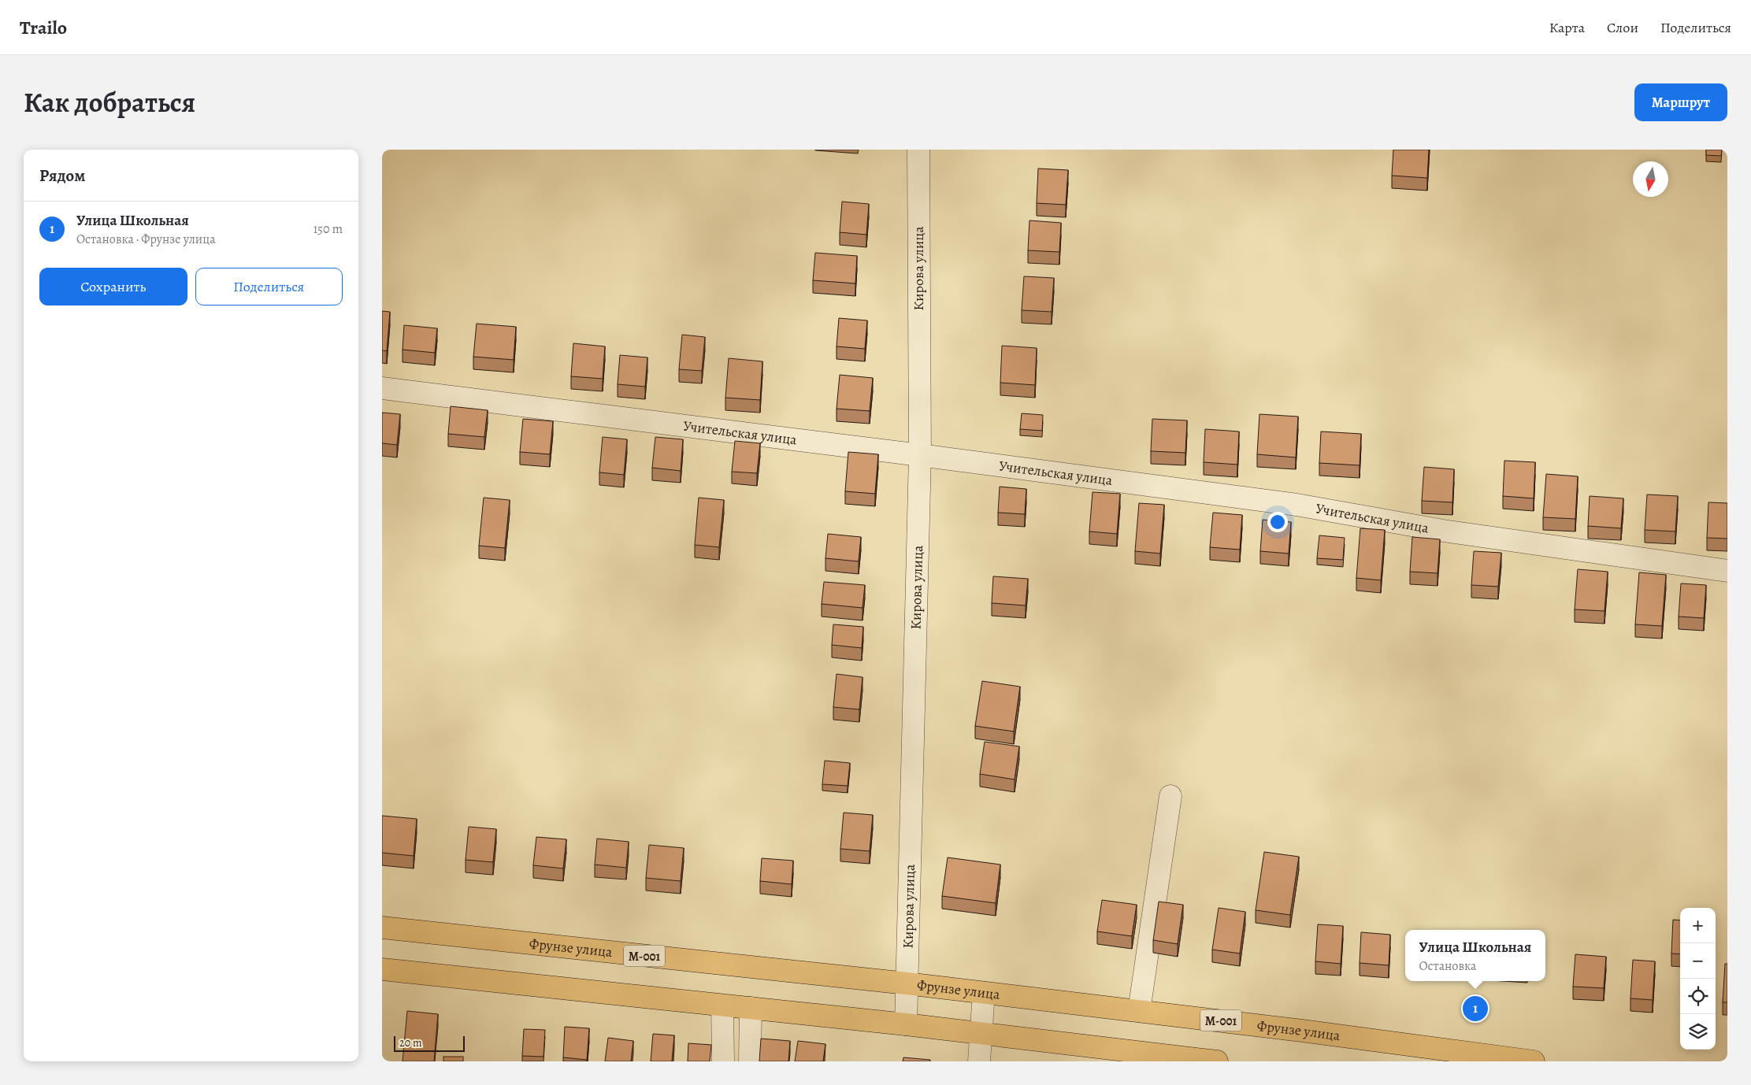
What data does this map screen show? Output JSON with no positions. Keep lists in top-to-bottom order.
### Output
{
  "streets": {
    "main road": ["Фрунзе улица", "M-001"],
    "street": ["Кирова улица", "Учительская улица"]
  },
  "crossings": [
    ["Кирова улица", "Учительская улица"],
    ["Кирова улица", "Фрунзе улица"]
  ],
  "scale_bar": "20 m",
  "north": "bottom",
  "page": {
    "header": "Trailo",
    "nav": ["Карта", "Слои", "Поделиться"],
    "title": "Как добраться",
    "buttons": [
      "Маршрут",
      ["Сохранить", "Поделиться"]
    ],
    "heading": "Рядом",
    "list": [
      {
        "mark": "1",
        "name": "Улица Школьная",
        "note": "Остановка · Фрунзе улица",
        "value": "150 m"
      }
    ],
    "map_buttons": ["+", "−"],
    "popup": ["Улица Школьная", "Остановка"],
    "pins": "1",
    "scale": "20 m"
  }
}
